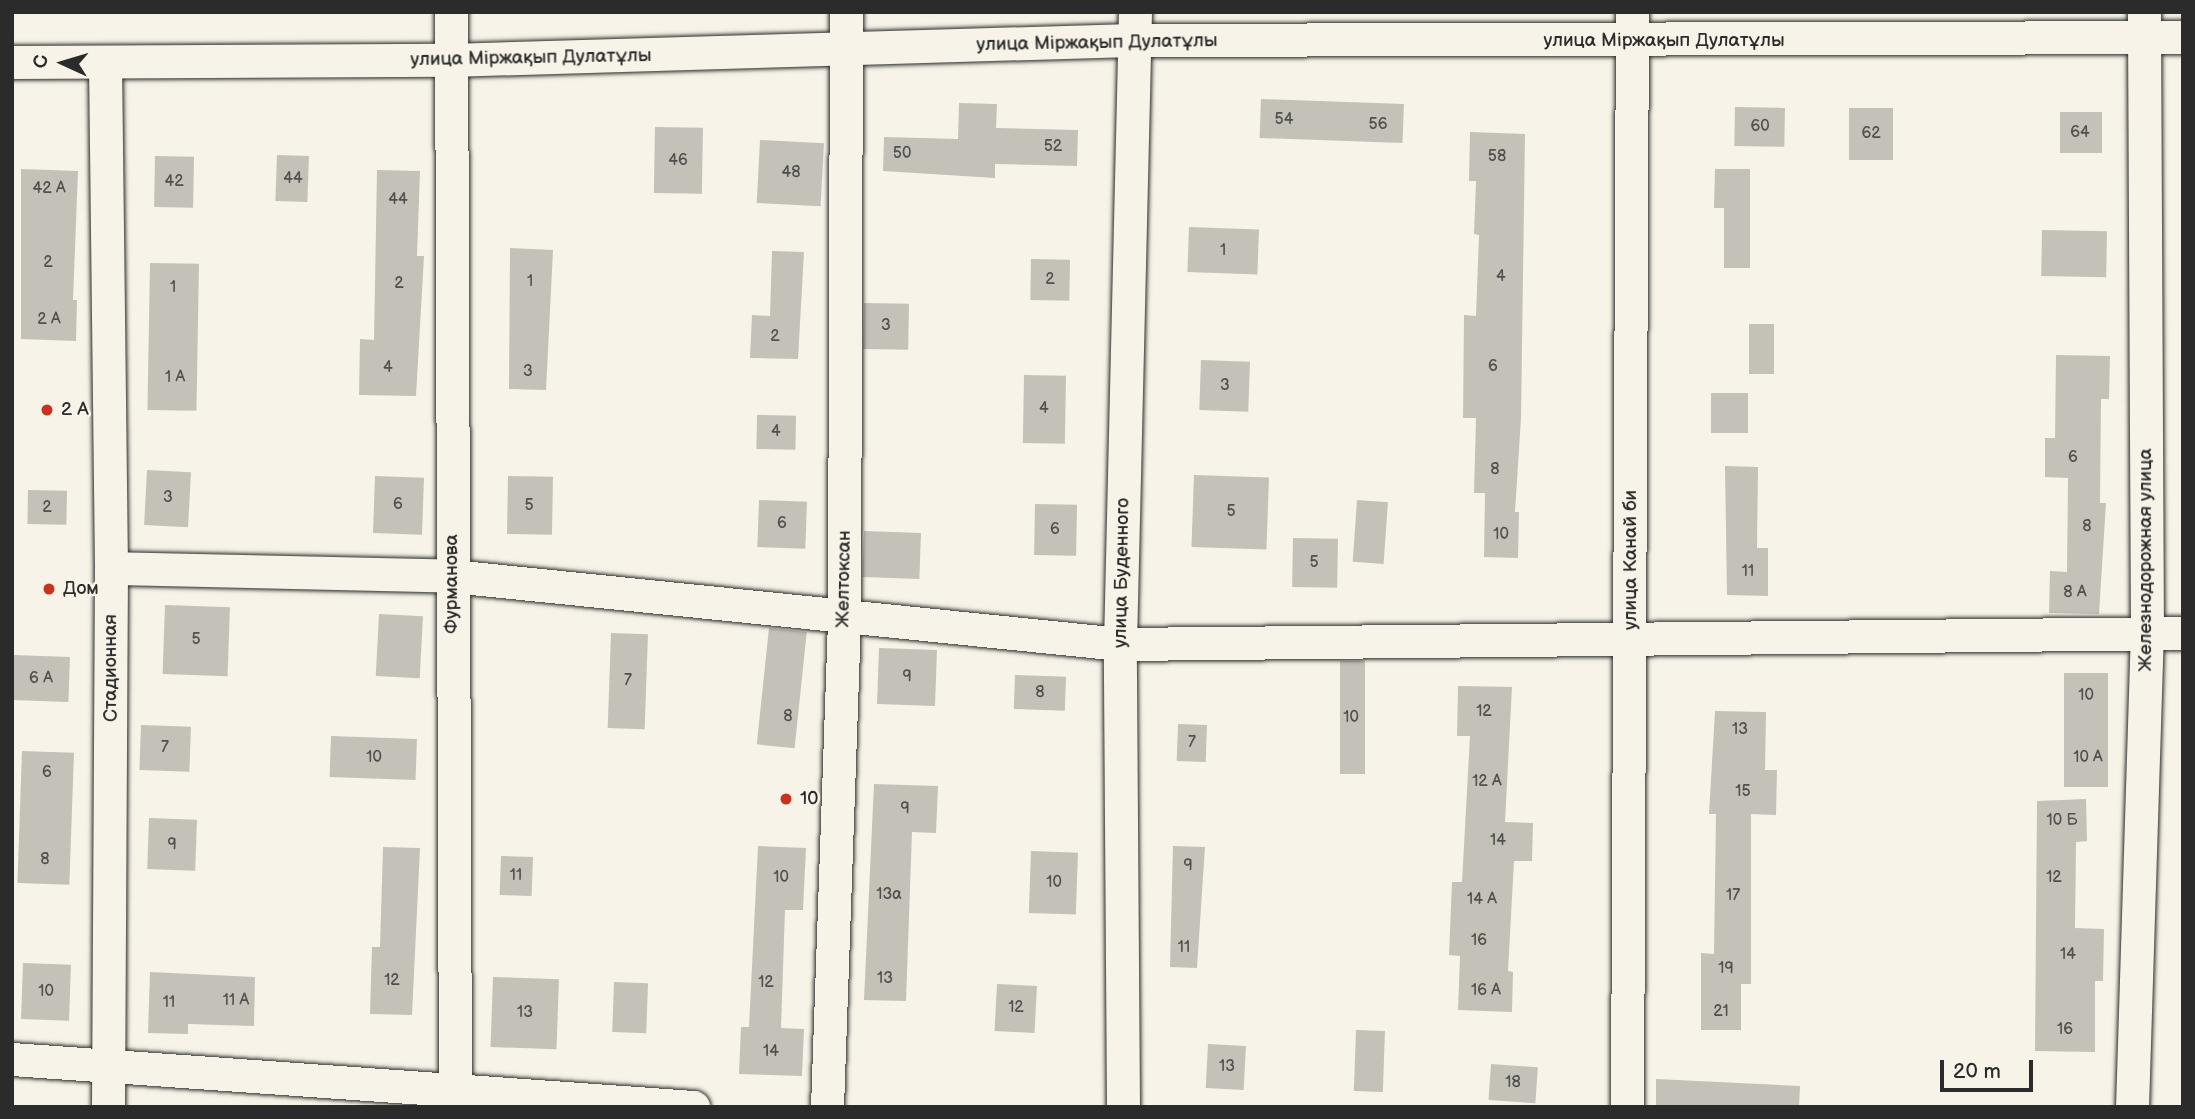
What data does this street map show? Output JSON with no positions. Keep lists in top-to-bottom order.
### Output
{
  "streets": {
    "street": [
      "улица Міржақып Дулатұлы",
      "улица Канай би",
      "Железнодорожная улица",
      "улица Буденного",
      "Желтоксан",
      "Фурманова",
      "Стадионная"
    ]
  },
  "crossings": [
    ["улица Міржақып Дулатұлы", "улица Канай би"],
    ["улица Міржақып Дулатұлы", "Железнодорожная улица"],
    ["улица Міржақып Дулатұлы", "улица Буденного"],
    ["улица Міржақып Дулатұлы", "Желтоксан"],
    ["улица Міржақып Дулатұлы", "Фурманова"],
    ["улица Міржақып Дулатұлы", "Стадионная"]
  ],
  "places": ["2 А", "Дом", "10"],
  "house_numbers": [
    "54",
    "56",
    "60",
    "64",
    "62",
    "52",
    "50",
    "58",
    "46",
    "48",
    "44",
    "42",
    "42 А",
    "44",
    "1",
    "2",
    "4",
    "2",
    "1",
    "2",
    "1",
    "2 А",
    "3",
    "2",
    "6",
    "4",
    "3",
    "1 А",
    "3",
    "4",
    "4",
    "6",
    "8",
    "3",
    "6",
    "5",
    "2",
    "5",
    "6",
    "8",
    "6",
    "10",
    "5",
    "11",
    "8 А",
    "5",
    "9",
    "6 А",
    "7",
    "8",
    "10",
    "12",
    "8",
    "10",
    "13",
    "7",
    "7",
    "10",
    "10 А",
    "6",
    "12 А",
    "15",
    "9",
    "10 Б",
    "14",
    "9",
    "8",
    "9",
    "11",
    "10",
    "12",
    "10",
    "13а",
    "17",
    "14 А",
    "16",
    "11",
    "14",
    "19",
    "13",
    "12",
    "12",
    "16 А",
    "10",
    "11 А",
    "11",
    "12",
    "21",
    "13",
    "16",
    "14",
    "13",
    "18"
  ],
  "scale_bar": "20 m",
  "north": "left"
}
